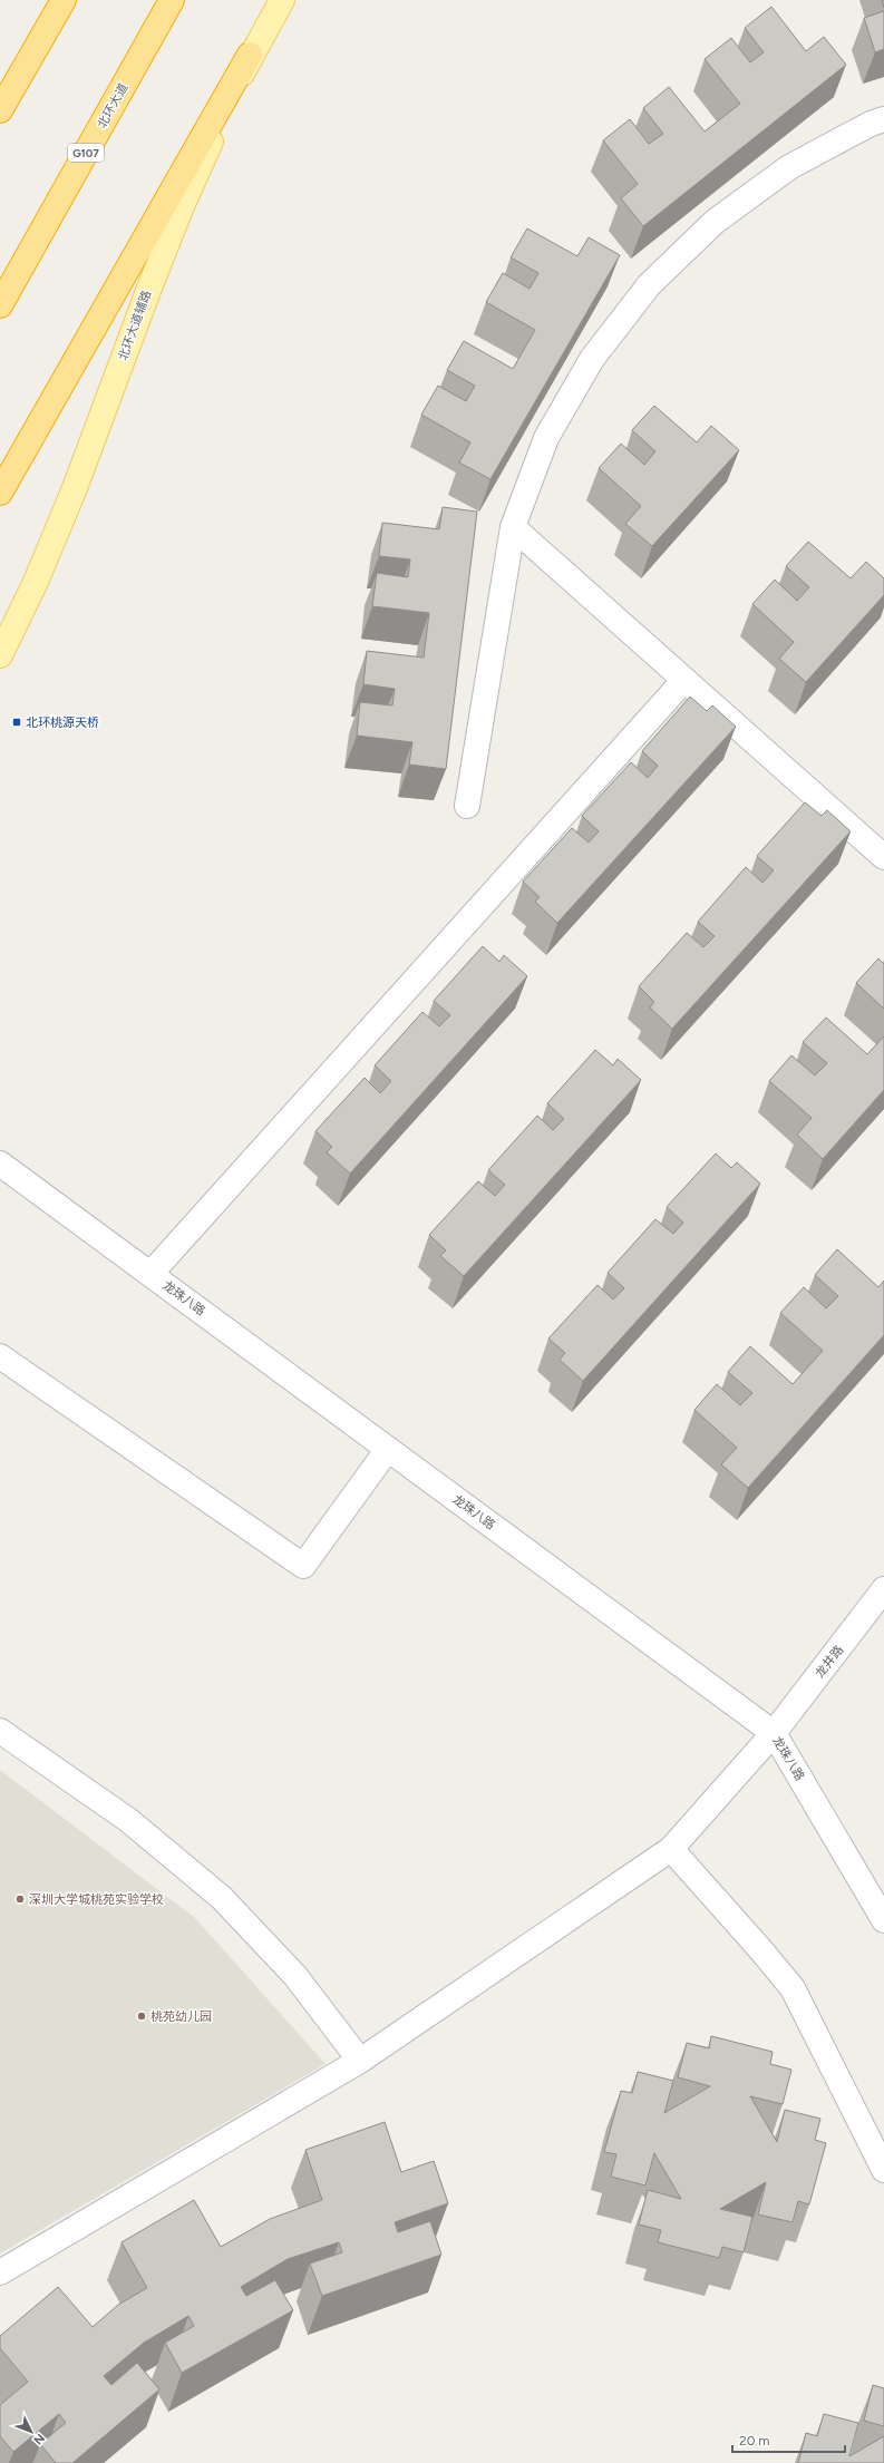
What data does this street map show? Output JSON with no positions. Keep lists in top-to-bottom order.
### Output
{
  "streets": {
    "highway": ["北环大道", "G107"],
    "main road": ["北环大道辅路"],
    "street": ["龙珠八路", "龙井路"]
  },
  "crossings": [
    ["龙珠八路", "龙井路"]
  ],
  "places": {
    "transit": ["北环桃源天桥"],
    "other": ["深圳大学城桃苑实验学校", "桃苑幼儿园"]
  },
  "scale_bar": "20 m",
  "north": "bottom right"
}
